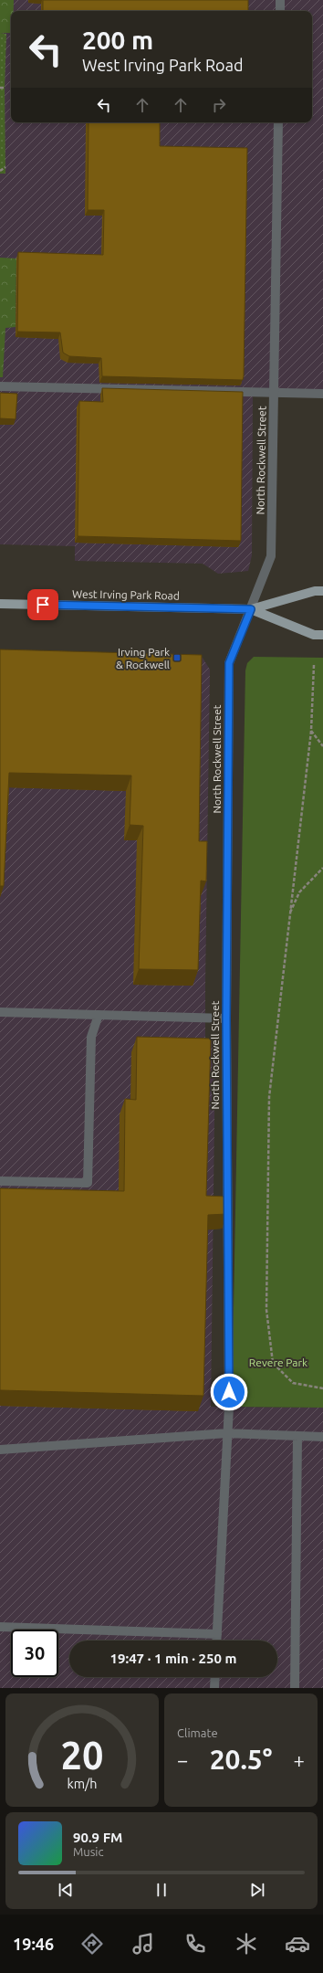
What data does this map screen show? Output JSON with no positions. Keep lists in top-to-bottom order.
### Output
{
  "streets": {
    "main road": ["West Irving Park Road"],
    "street": ["North Rockwell Street"]
  },
  "crossings": [
    ["North Rockwell Street", "West Irving Park Road"]
  ],
  "parks": ["Revere Park"],
  "places": {
    "transit": ["Irving Park & Rockwell"]
  },
  "page": {
    "turn": ["200 m", "West Irving Park Road"],
    "limit": "30",
    "trip": "19:47 · 1 min · 250 m",
    "tile": "Climate",
    "heat": ["−", "20.5°", "+"],
    "song": ["90.9 FM", "Music"],
    "tabs": "19:46",
    "gauge": ["20", "km/h"]
  }
}
